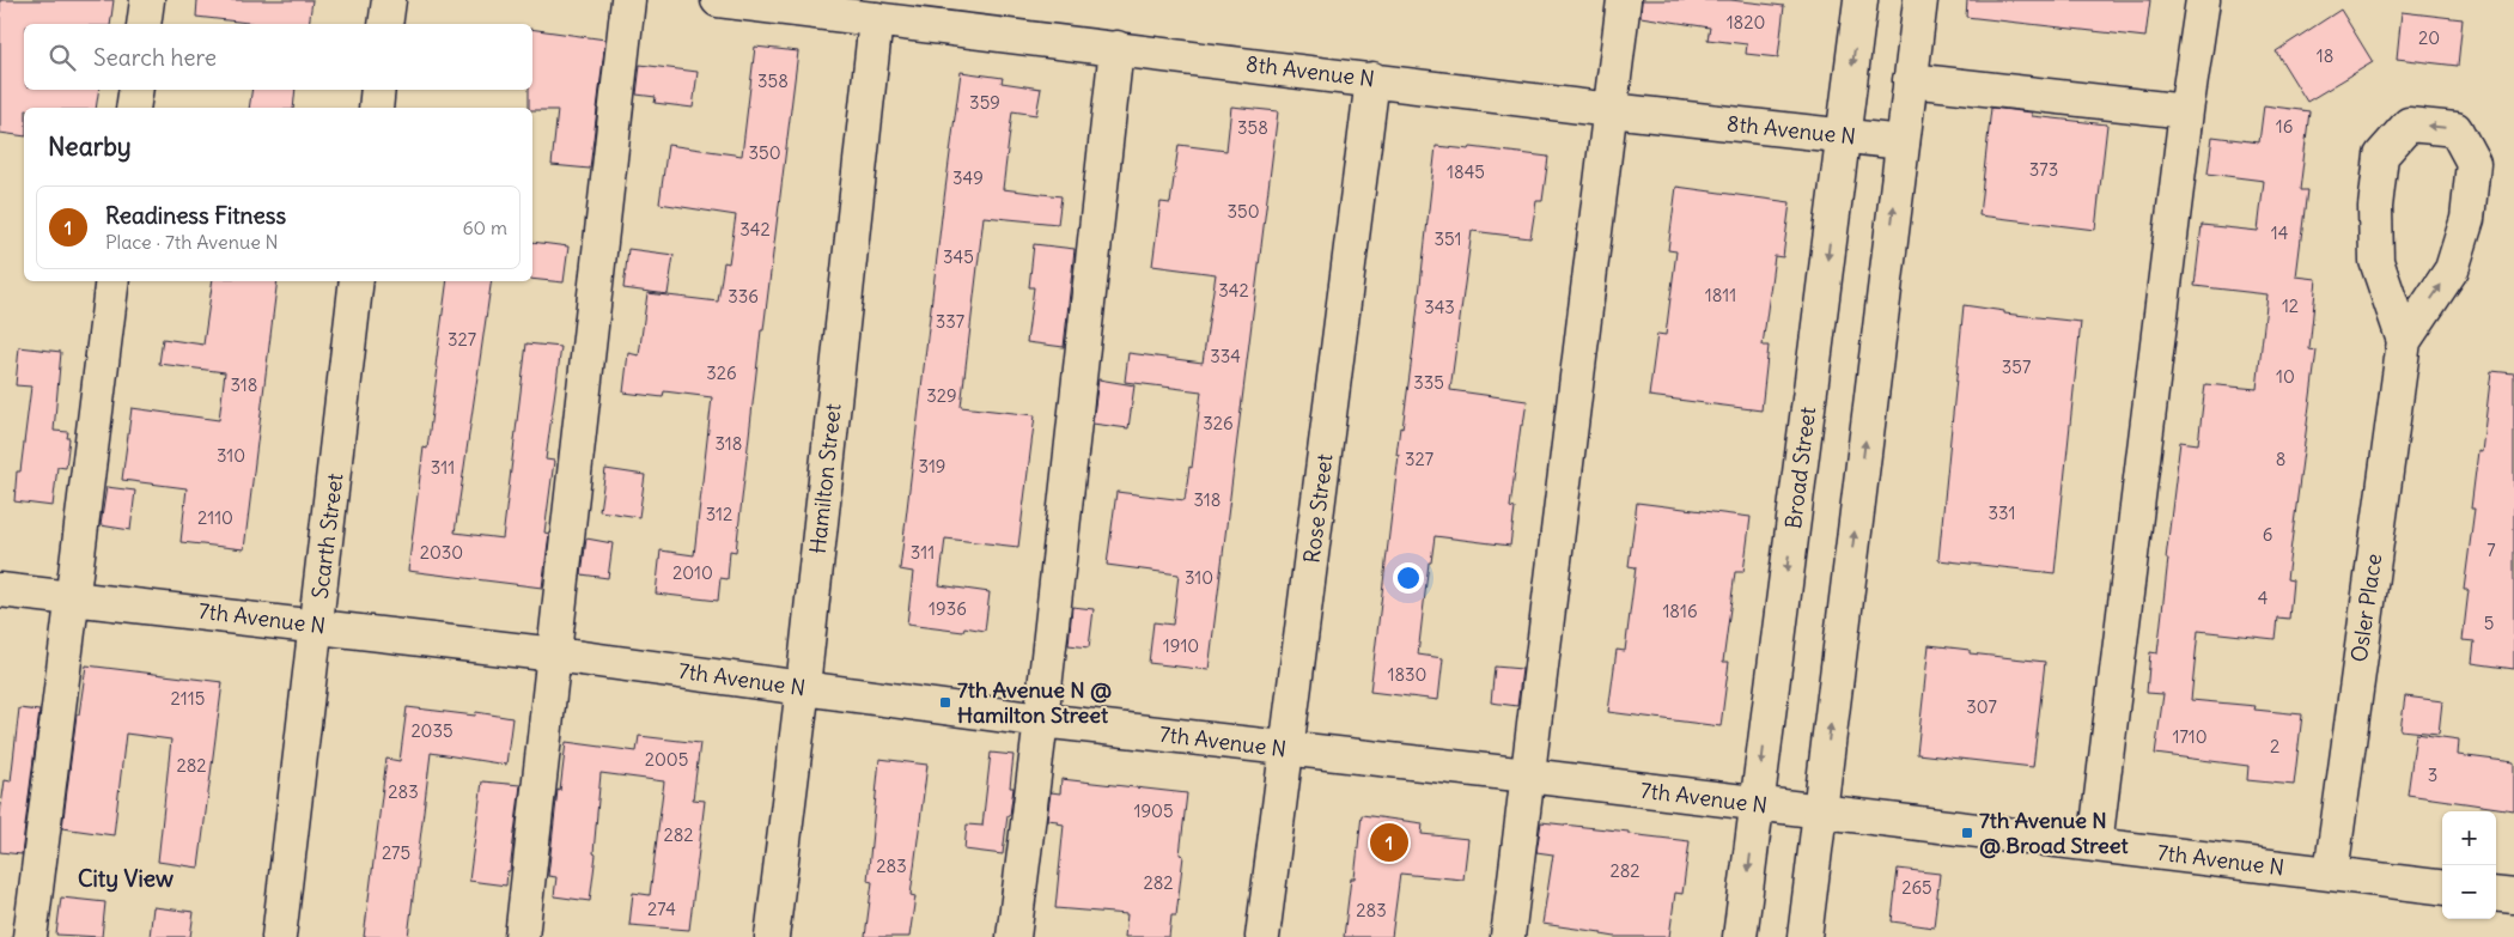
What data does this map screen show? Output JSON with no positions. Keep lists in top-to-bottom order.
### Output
{
  "streets": {
    "street": [
      "8th Avenue N",
      "Broad Street",
      "Hamilton Street",
      "Rose Street",
      "Scarth Street",
      "Osler Place",
      "7th Avenue N"
    ]
  },
  "crossings": [
    ["8th Avenue N", "Broad Street"],
    ["8th Avenue N", "Hamilton Street"],
    ["8th Avenue N", "Rose Street"],
    ["Broad Street", "7th Avenue N"],
    ["Hamilton Street", "7th Avenue N"],
    ["Rose Street", "7th Avenue N"],
    ["Scarth Street", "7th Avenue N"],
    ["Osler Place", "7th Avenue N"]
  ],
  "districts": ["City View"],
  "places": {
    "transit": ["7th Avenue N @ Hamilton Street", "7th Avenue N @ Broad Street"]
  },
  "house_numbers": [
    "1820",
    "20",
    "18",
    "358",
    "359",
    "16",
    "358",
    "350",
    "373",
    "1845",
    "349",
    "350",
    "342",
    "14",
    "351",
    "345",
    "342",
    "1811",
    "336",
    "12",
    "343",
    "337",
    "327",
    "334",
    "357",
    "326",
    "10",
    "335",
    "318",
    "329",
    "326",
    "318",
    "310",
    "327",
    "8",
    "319",
    "311",
    "318",
    "331",
    "312",
    "2110",
    "6",
    "7",
    "2030",
    "311",
    "2010",
    "310",
    "4",
    "1936",
    "1816",
    "5",
    "1910",
    "1830",
    "2115",
    "307",
    "2035",
    "1710",
    "2",
    "2005",
    "282",
    "3",
    "283",
    "1905",
    "282",
    "275",
    "283",
    "282",
    "282",
    "265",
    "274",
    "283"
  ],
  "page": {
    "search": "Search here",
    "heading": "Nearby",
    "list": [
      {
        "mark": "1",
        "name": "Readiness Fitness",
        "note": "Place · 7th Avenue N",
        "value": "60 m"
      }
    ],
    "map_buttons": ["+", "−"],
    "pins": "1"
  }
}
